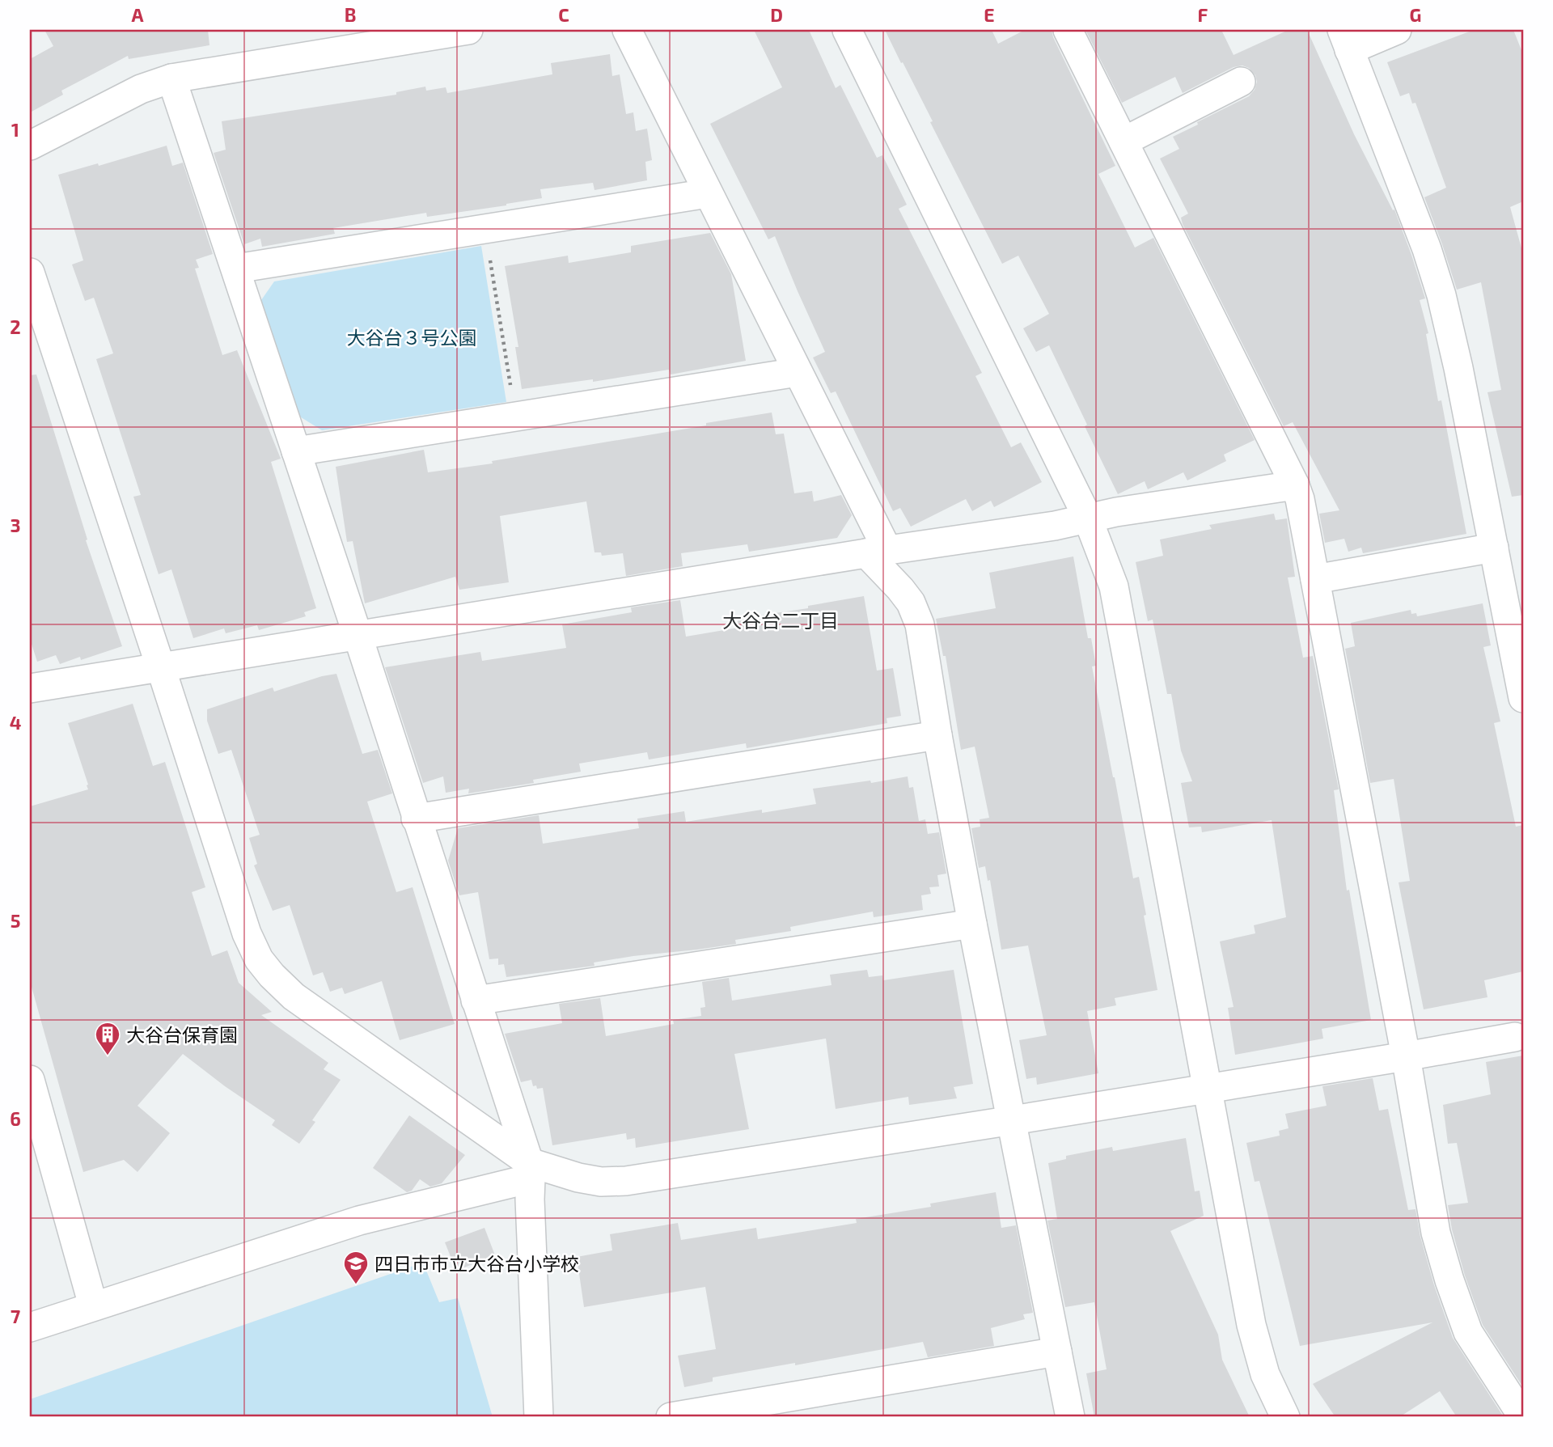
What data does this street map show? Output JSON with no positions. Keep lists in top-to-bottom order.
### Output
{
  "districts": ["大谷台二丁目"],
  "parks": ["大谷台３号公園"],
  "places": {
    "building": ["大谷台保育園"],
    "school or university": ["四日市市立大谷台小学校"]
  },
  "grid": {
    "columns": [
      "A",
      "B",
      "C",
      "D",
      "E",
      "F",
      "G"
    ],
    "rows": [
      "1",
      "2",
      "3",
      "4",
      "5",
      "6",
      "7"
    ]
  }
}
